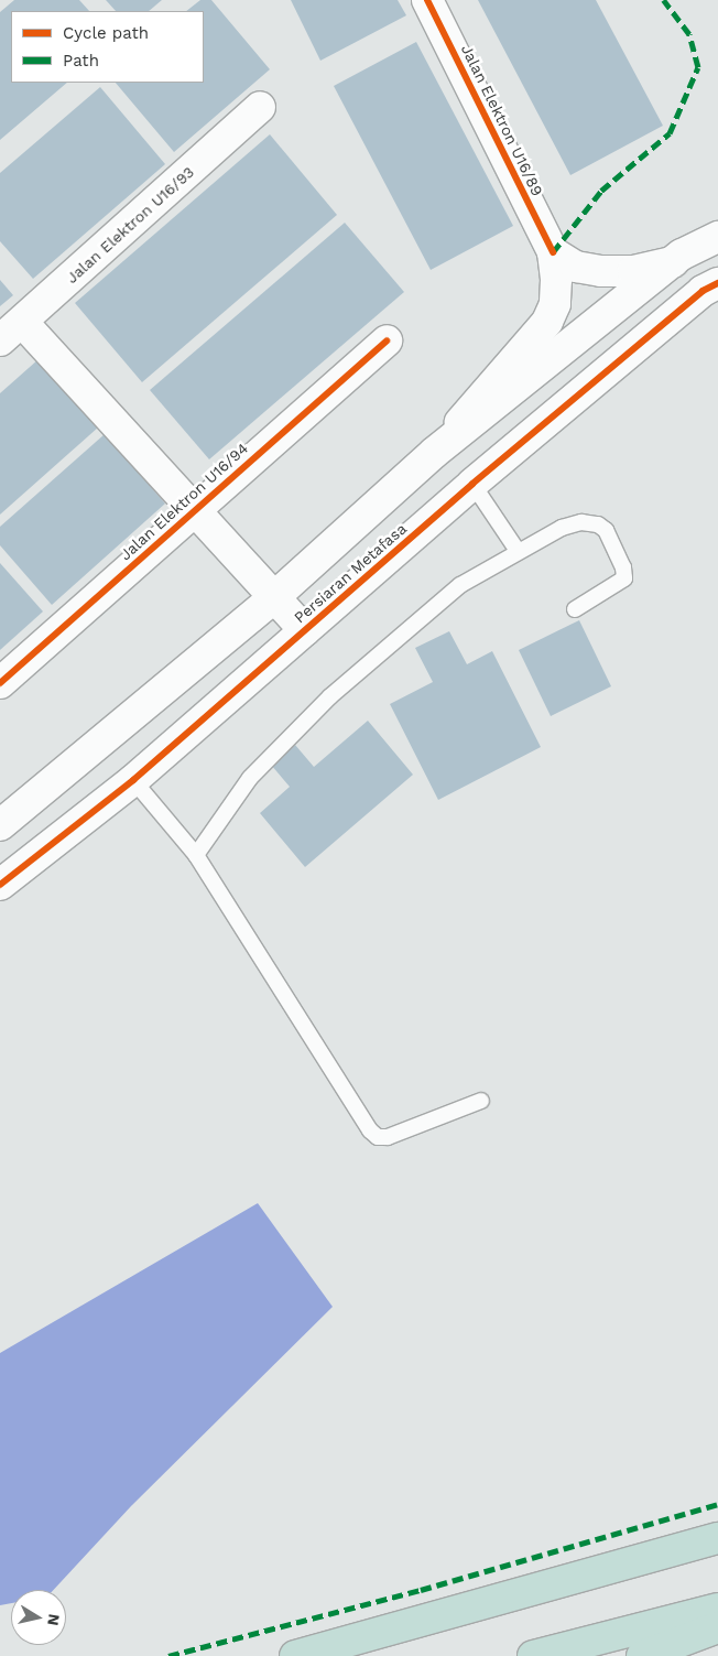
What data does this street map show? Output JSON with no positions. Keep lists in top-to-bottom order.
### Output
{
  "streets": {
    "street": [
      "Jalan Elektron U16/89",
      "Jalan Elektron U16/93",
      "Jalan Elektron U16/94",
      "Persiaran Metafasa"
    ]
  },
  "legend": ["Cycle path", "Path"],
  "north": "right"
}
